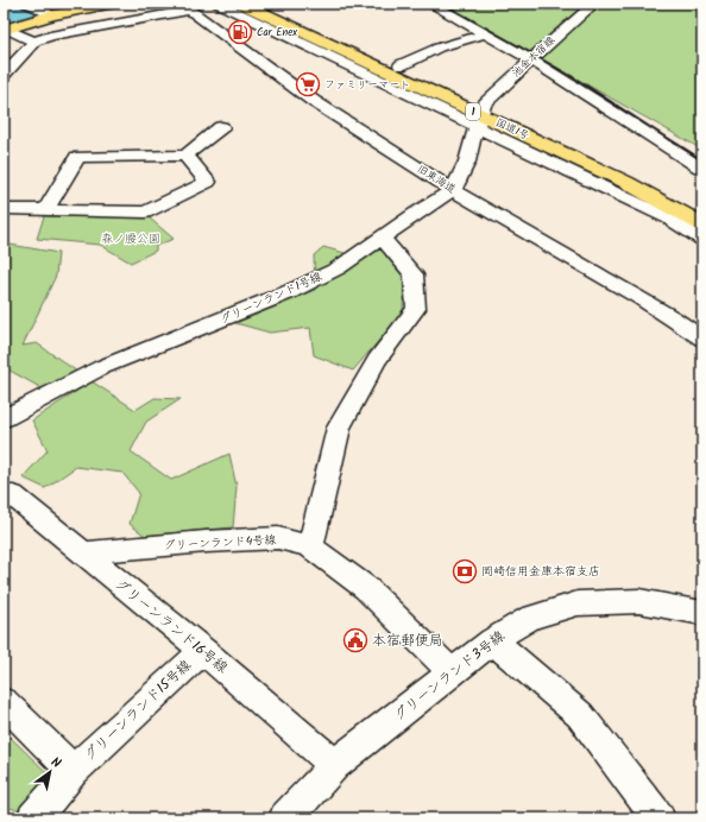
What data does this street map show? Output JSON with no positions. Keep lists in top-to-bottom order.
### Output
{
  "streets": {
    "highway": ["1", "国道1号"],
    "street": [
      "池金本宿線",
      "旧東海道",
      "グリーンランド1号線",
      "グリーンランド4号線",
      "グリーンランド16号線",
      "グリーンランド3号線",
      "グリーンランド15号線"
    ]
  },
  "crossings": [
    ["池金本宿線", "国道1号"],
    ["旧東海道", "グリーンランド1号線"],
    ["グリーンランド4号線", "グリーンランド16号線"],
    ["グリーンランド4号線", "グリーンランド3号線"],
    ["グリーンランド16号線", "グリーンランド3号線"],
    ["グリーンランド16号線", "グリーンランド15号線"]
  ],
  "parks": ["森ノ腰公園"],
  "places": {
    "fuel station": ["Car Enex"],
    "supermarket": ["ファミリーマート"],
    "bank": ["岡崎信用金庫本宿支店"],
    "public building": ["本宿郵便局"]
  },
  "north": "top right"
}
